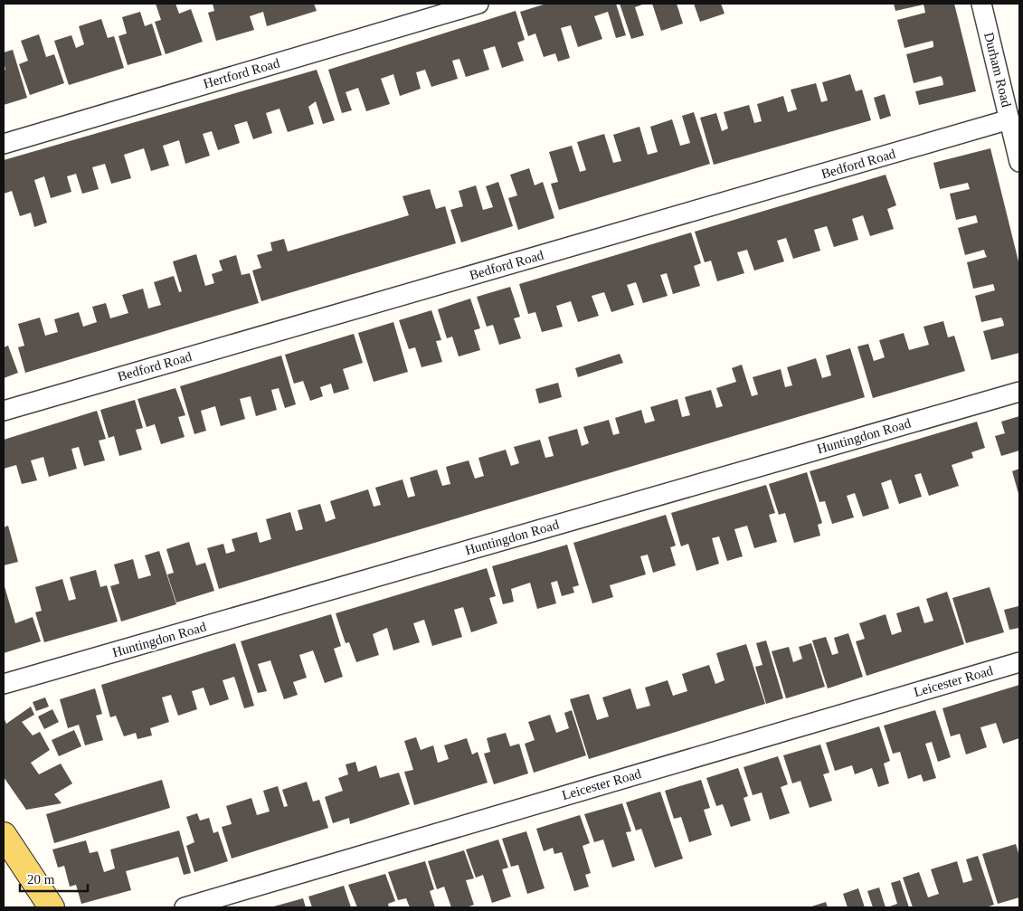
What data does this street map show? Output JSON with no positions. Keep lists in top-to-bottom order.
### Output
{
  "streets": {
    "street": [
      "Durham Road",
      "Hertford Road",
      "Bedford Road",
      "Huntingdon Road",
      "Leicester Road"
    ]
  },
  "crossings": [
    ["Durham Road", "Bedford Road"]
  ],
  "scale_bar": "20 m"
}
